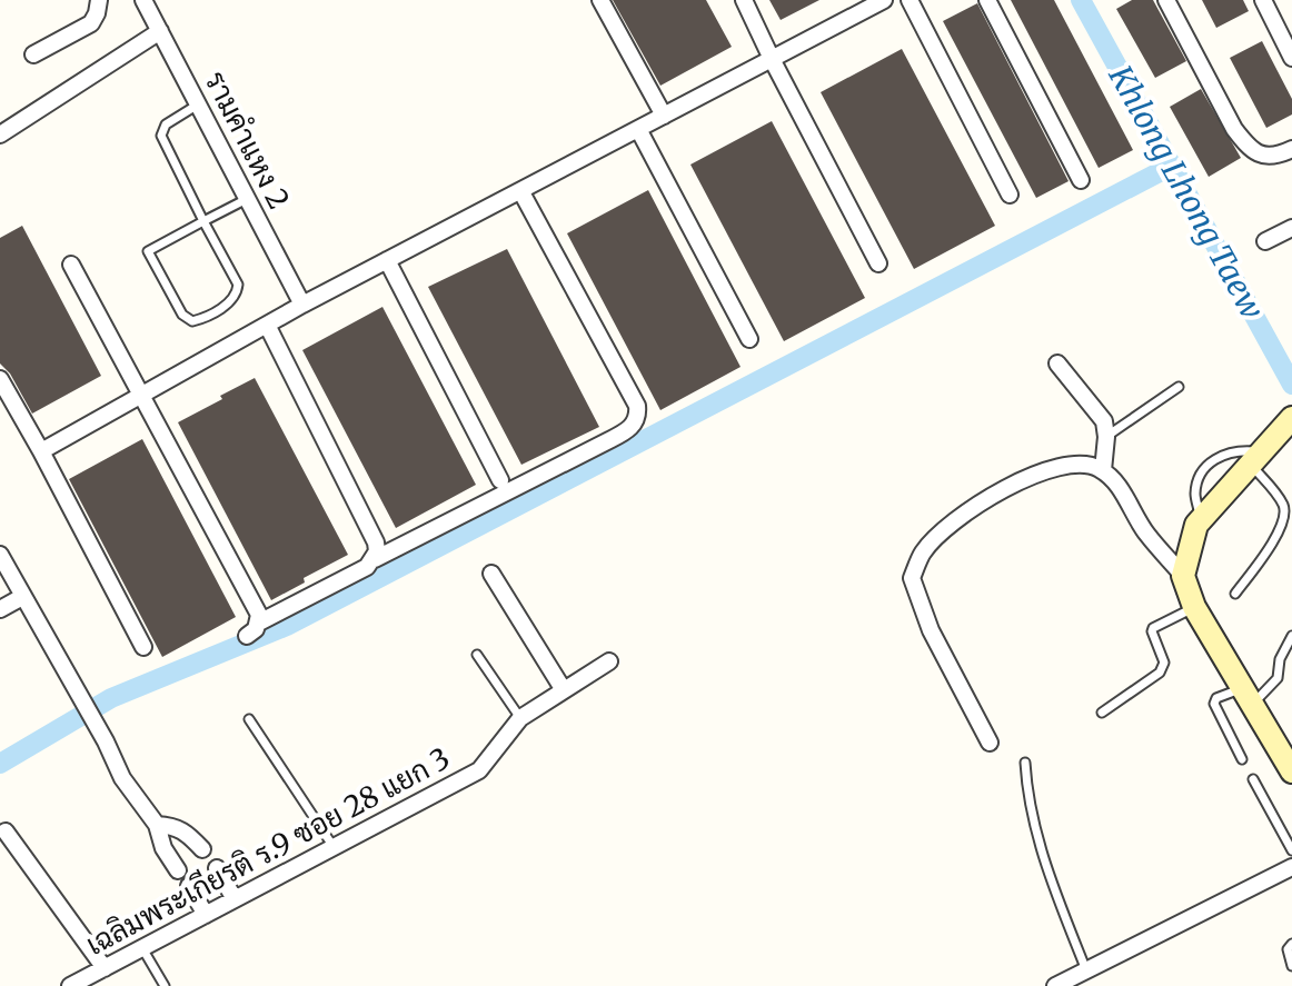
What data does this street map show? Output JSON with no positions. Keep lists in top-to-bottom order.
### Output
{
  "streets": {
    "street": ["รามคำแหง 2", "เฉลิมพระเกียรติ ร.9 ซอย 28 แยก 3"]
  },
  "water": ["Khlong Lhong Taew"]
}
